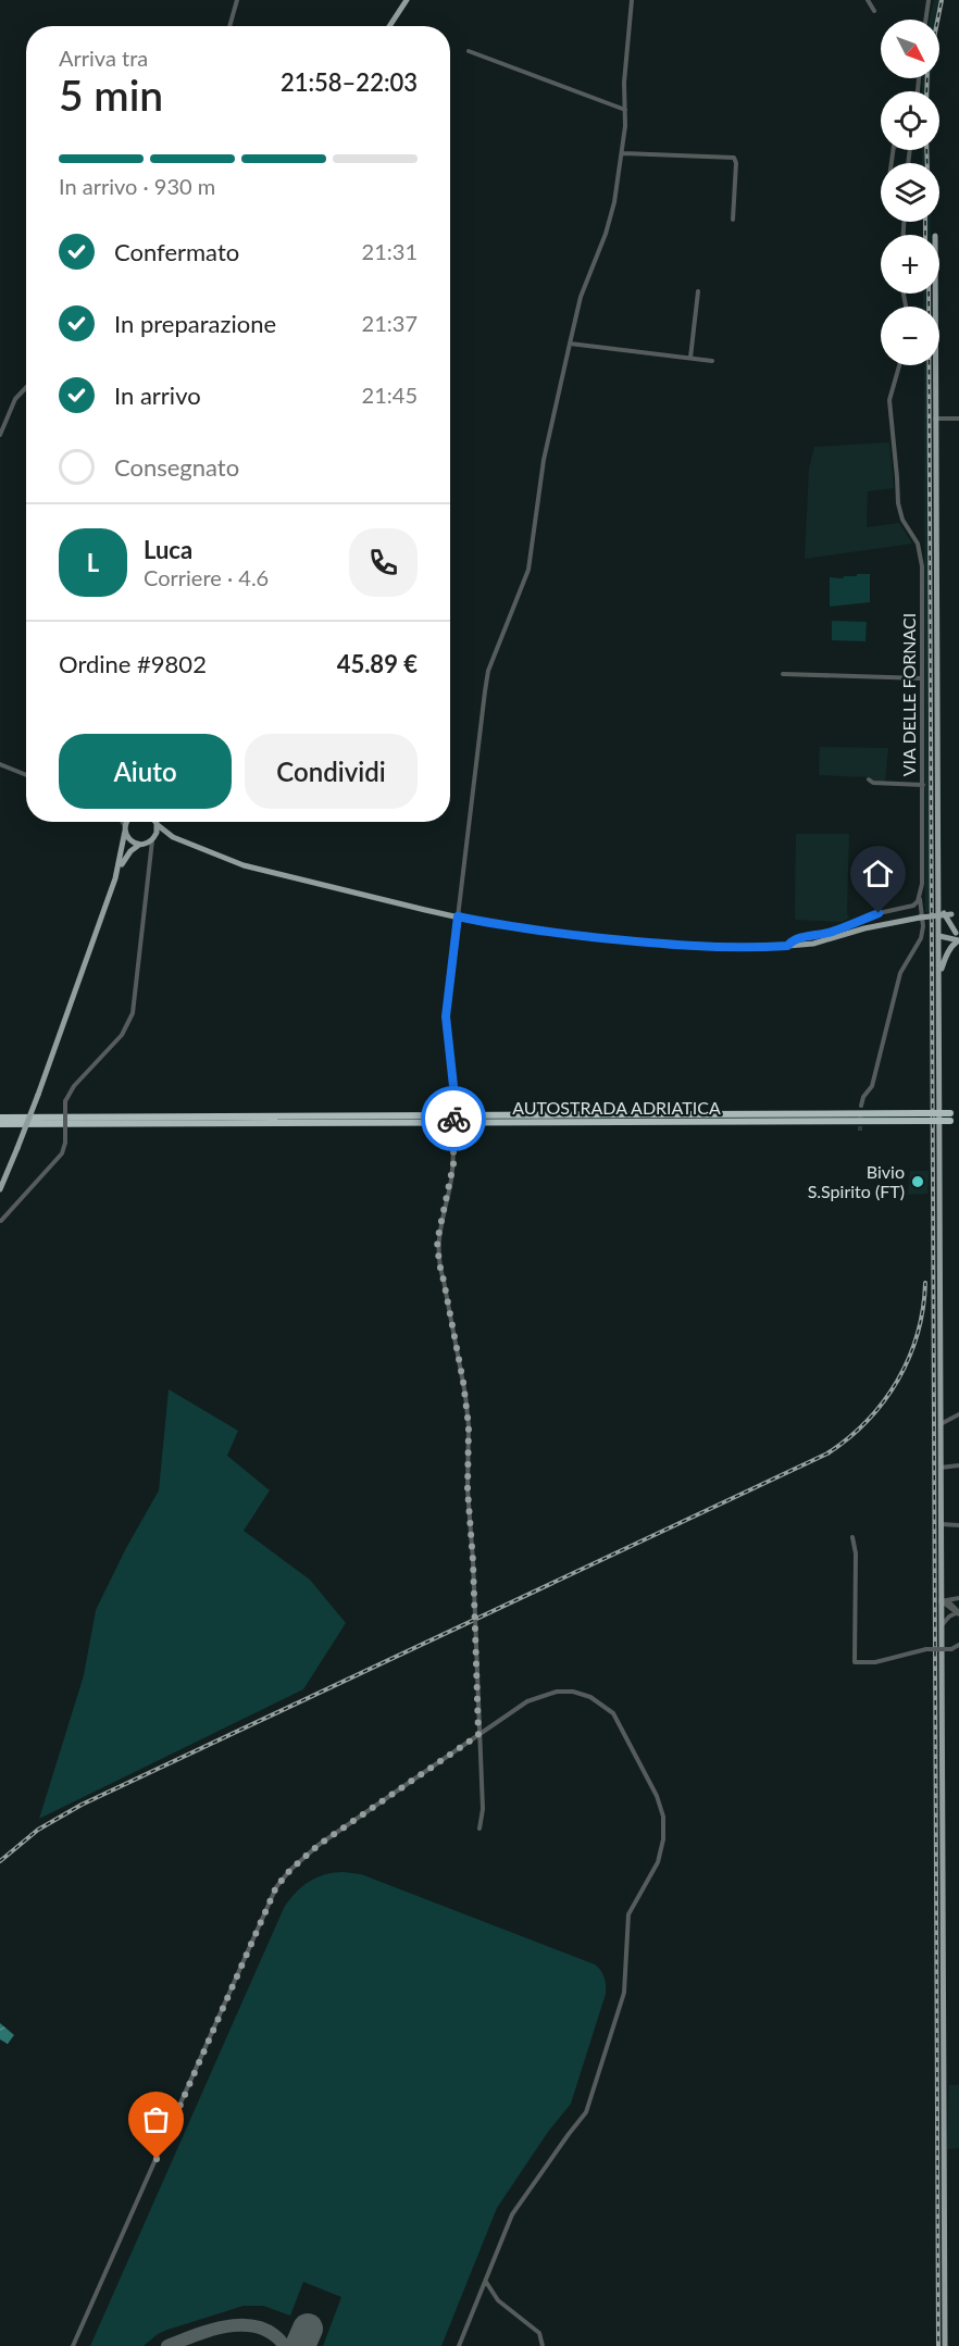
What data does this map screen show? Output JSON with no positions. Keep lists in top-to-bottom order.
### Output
{
  "streets": {
    "highway": ["AUTOSTRADA ADRIATICA"],
    "street": ["VIA DELLE FORNACI"]
  },
  "places": ["Bivio S.Spirito (FT)"],
  "north": "bottom right",
  "page": {
    "map_buttons": ["+", "−"],
    "heading": ["5 min", "Arriva tra", "21:58–22:03"],
    "panel": [
      "Luca",
      "Corriere · 4.6",
      "Ordine #9802",
      "45.89 €"
    ],
    "bar": "In arrivo · 930 m",
    "list": [
      ["Confermato", "21:31"],
      ["In preparazione", "21:37"],
      ["In arrivo", "21:45"],
      "Consegnato"
    ],
    "round": "L",
    "buttons": ["Aiuto", "Condividi"]
  }
}
